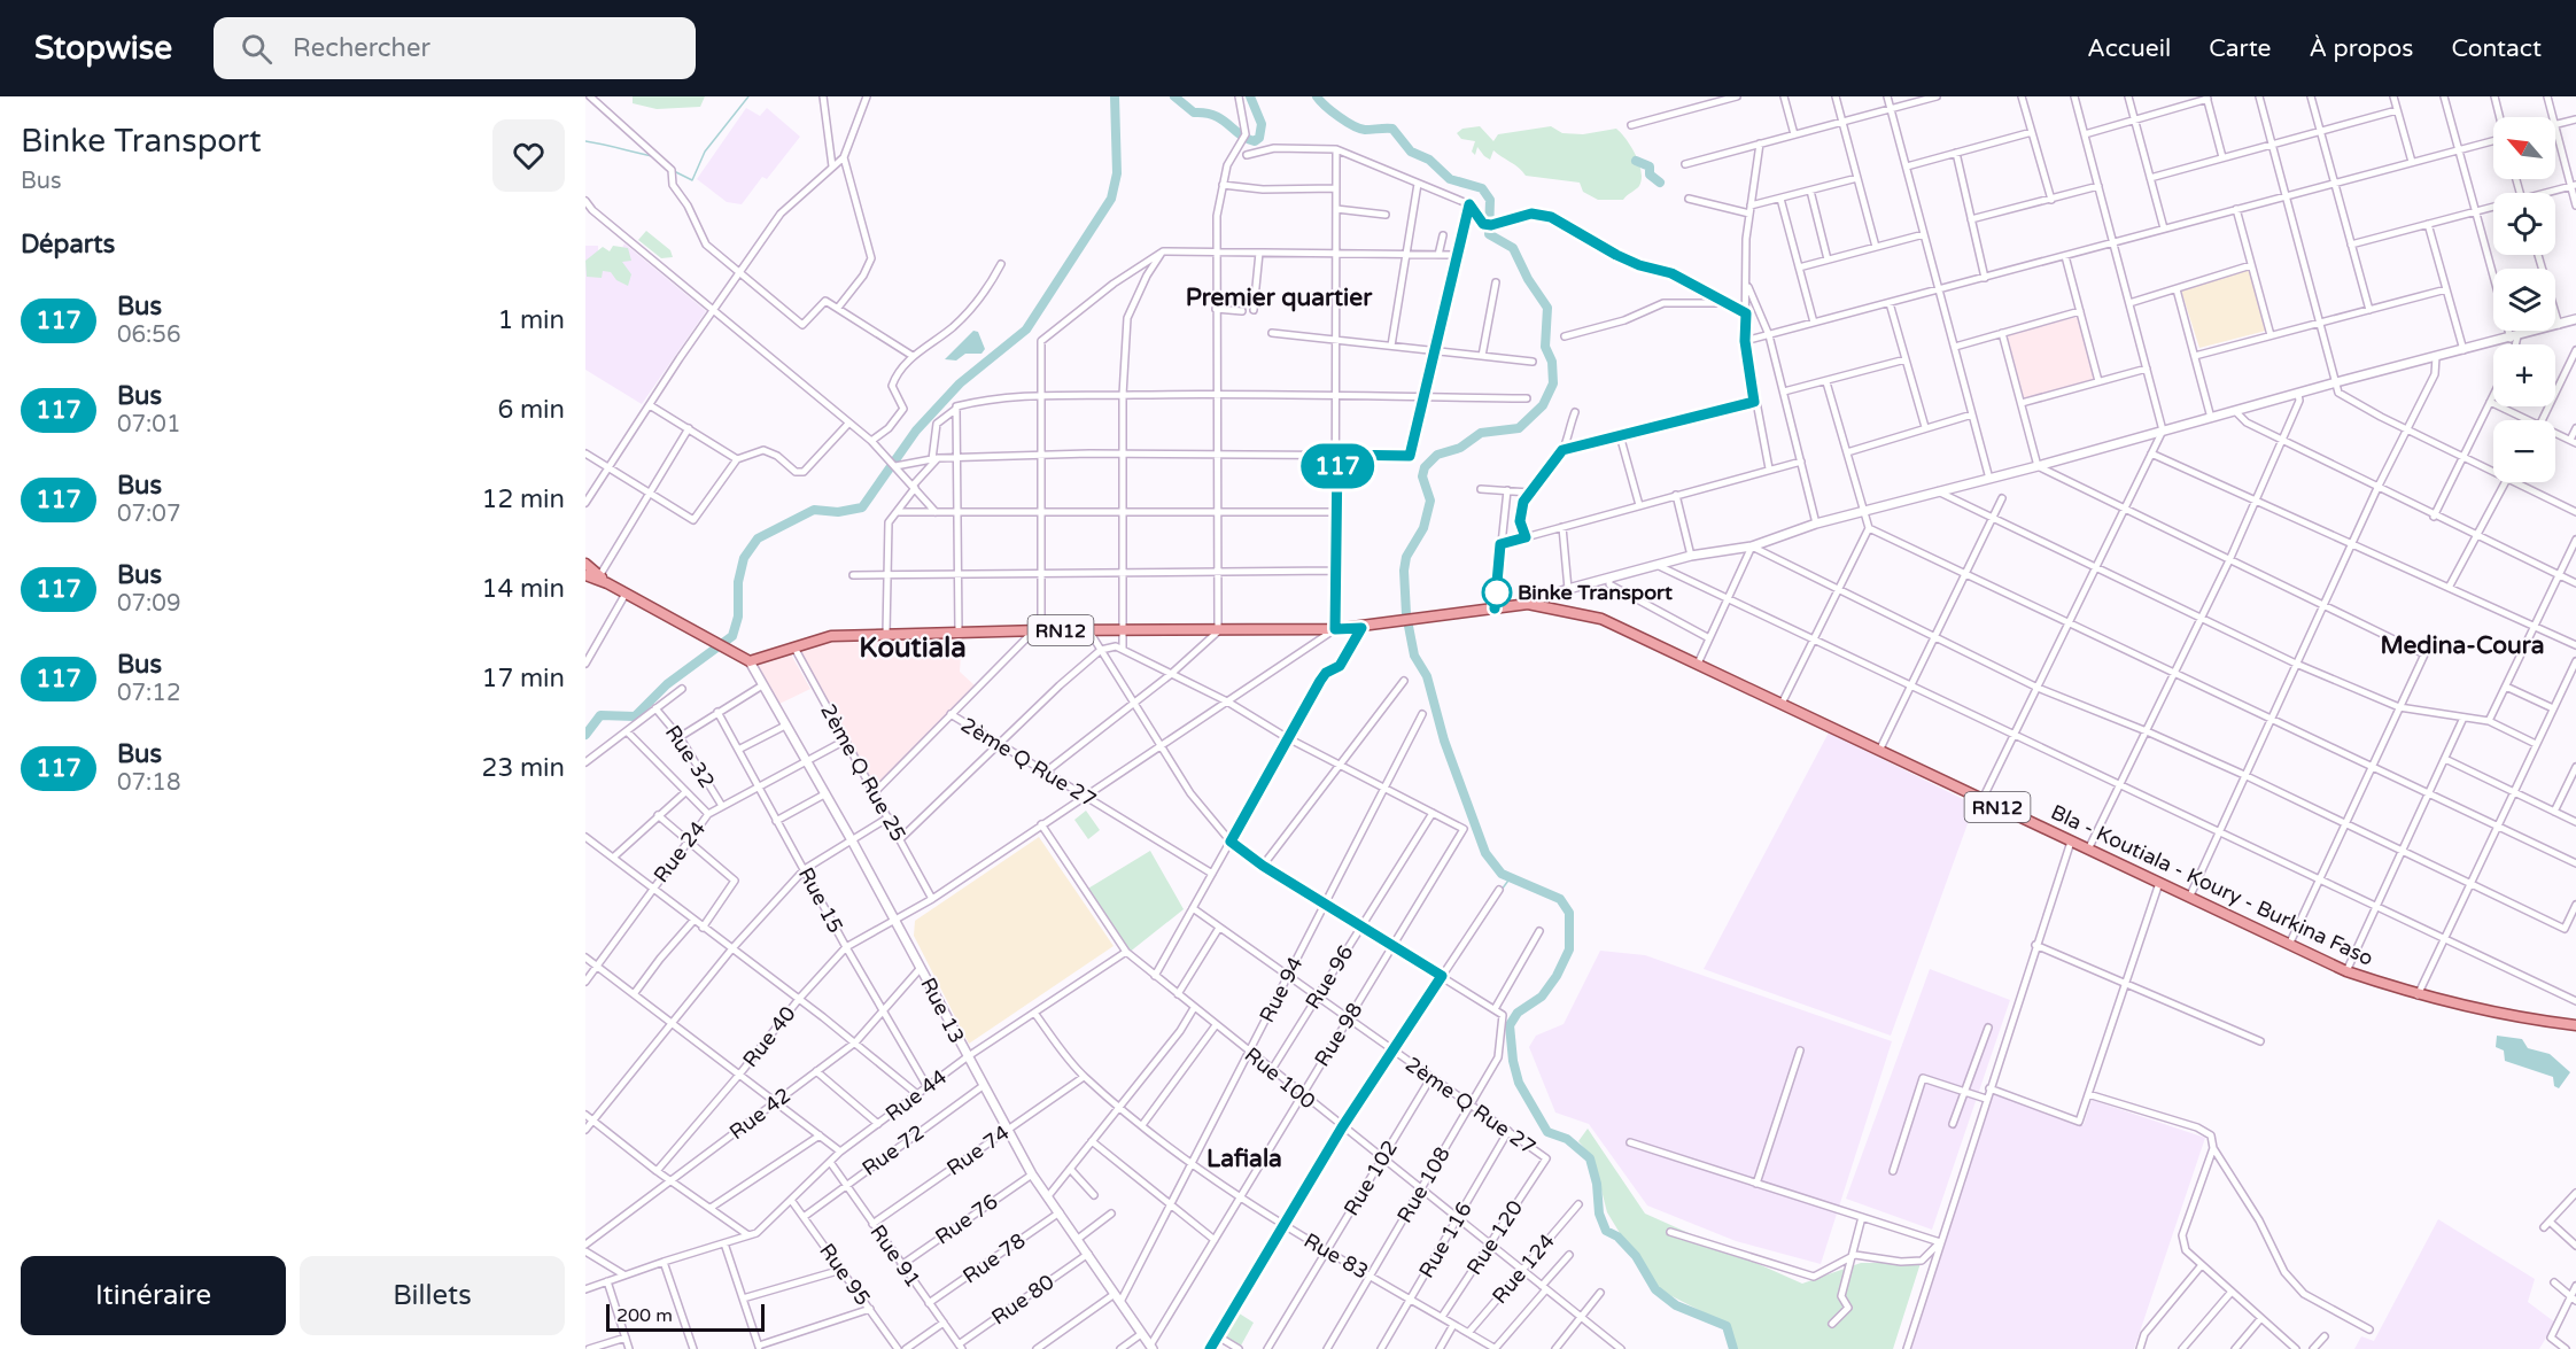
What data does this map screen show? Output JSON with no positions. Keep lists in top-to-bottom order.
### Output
{
  "streets": {
    "main road": ["RN12", "Bla - Koutiala - Koury - Burkina Faso"],
    "street": [
      "Rue 32",
      "2ème Q Rue 27",
      "2ème Q Rue 25",
      "Rue 24",
      "Rue 15",
      "Rue 96",
      "Rue 94",
      "Rue 13",
      "Rue 98",
      "Rue 40",
      "Rue 100",
      "Rue 44",
      "Rue 42",
      "Rue 72",
      "Rue 74",
      "Rue 102",
      "Rue 108",
      "Rue 76",
      "Rue 120",
      "Rue 116",
      "Rue 91",
      "Rue 83",
      "Rue 78",
      "Rue 124",
      "Rue 95",
      "Rue 80"
    ]
  },
  "crossings": [
    ["RN12", "2ème Q Rue 25"],
    ["RN12", "Bla - Koutiala - Koury - Burkina Faso"],
    ["RN12", "Rue 13"],
    ["RN12", "Rue 40"],
    ["Rue 32", "Rue 24"],
    ["2ème Q Rue 27", "Rue 96"],
    ["2ème Q Rue 27", "Rue 94"],
    ["2ème Q Rue 27", "Rue 98"],
    ["2ème Q Rue 27", "Rue 40"],
    ["2ème Q Rue 27", "Rue 102"],
    ["2ème Q Rue 27", "Rue 108"],
    ["2ème Q Rue 27", "Rue 120"],
    ["2ème Q Rue 27", "Rue 116"],
    ["2ème Q Rue 25", "Rue 24"],
    ["2ème Q Rue 25", "Rue 40"],
    ["Rue 24", "Rue 15"],
    ["Rue 24", "Rue 13"],
    ["Rue 15", "Rue 40"],
    ["Rue 15", "Rue 44"],
    ["Rue 15", "Rue 42"],
    ["Rue 96", "Rue 98"],
    ["Rue 96", "Rue 100"],
    ["Rue 94", "Rue 13"],
    ["Rue 94", "Rue 100"],
    ["Rue 94", "Rue 83"],
    ["Rue 13", "Rue 98"],
    ["Rue 13", "Rue 40"],
    ["Rue 13", "Rue 44"],
    ["Rue 13", "Rue 42"],
    ["Rue 13", "Rue 72"],
    ["Rue 13", "Rue 74"],
    ["Rue 13", "Rue 76"],
    ["Rue 13", "Rue 78"],
    ["Rue 13", "Rue 80"],
    ["Rue 98", "Rue 100"],
    ["Rue 98", "Rue 83"],
    ["Rue 40", "Rue 100"],
    ["Rue 100", "Rue 44"],
    ["Rue 100", "Rue 102"],
    ["Rue 100", "Rue 108"],
    ["Rue 100", "Rue 120"],
    ["Rue 100", "Rue 116"],
    ["Rue 100", "Rue 124"],
    ["Rue 44", "Rue 91"],
    ["Rue 44", "Rue 83"],
    ["Rue 44", "Rue 95"],
    ["Rue 72", "Rue 91"],
    ["Rue 72", "Rue 95"],
    ["Rue 74", "Rue 91"],
    ["Rue 74", "Rue 83"],
    ["Rue 102", "Rue 83"],
    ["Rue 108", "Rue 83"],
    ["Rue 76", "Rue 91"],
    ["Rue 120", "Rue 83"],
    ["Rue 116", "Rue 83"],
    ["Rue 91", "Rue 78"],
    ["Rue 91", "Rue 80"],
    ["Rue 83", "Rue 124"]
  ],
  "districts": [
    "Premier quartier",
    "Medina-Coura",
    "Koutiala",
    "Lafiala"
  ],
  "places": ["Binke Transport"],
  "lines": ["bus line 117"],
  "scale_bar": "200 m",
  "north": "top left",
  "page": {
    "header": "Stopwise",
    "search": "Rechercher",
    "nav": [
      "Accueil",
      "Carte",
      "À propos",
      "Contact"
    ],
    "heading": [
      ["Binke Transport", "Bus"],
      "Départs"
    ],
    "on_map": "117",
    "map_buttons": ["+", "−"],
    "list": [
      {
        "mark": "117",
        "name": "Bus",
        "note": "06:56",
        "value": "1 min"
      },
      {
        "mark": "117",
        "name": "Bus",
        "note": "07:01",
        "value": "6 min"
      },
      {
        "mark": "117",
        "name": "Bus",
        "note": "07:07",
        "value": "12 min"
      },
      {
        "mark": "117",
        "name": "Bus",
        "note": "07:09",
        "value": "14 min"
      },
      {
        "mark": "117",
        "name": "Bus",
        "note": "07:12",
        "value": "17 min"
      },
      {
        "mark": "117",
        "name": "Bus",
        "note": "07:18",
        "value": "23 min"
      }
    ],
    "buttons": ["Itinéraire", "Billets"],
    "scale": "200 m"
  }
}
